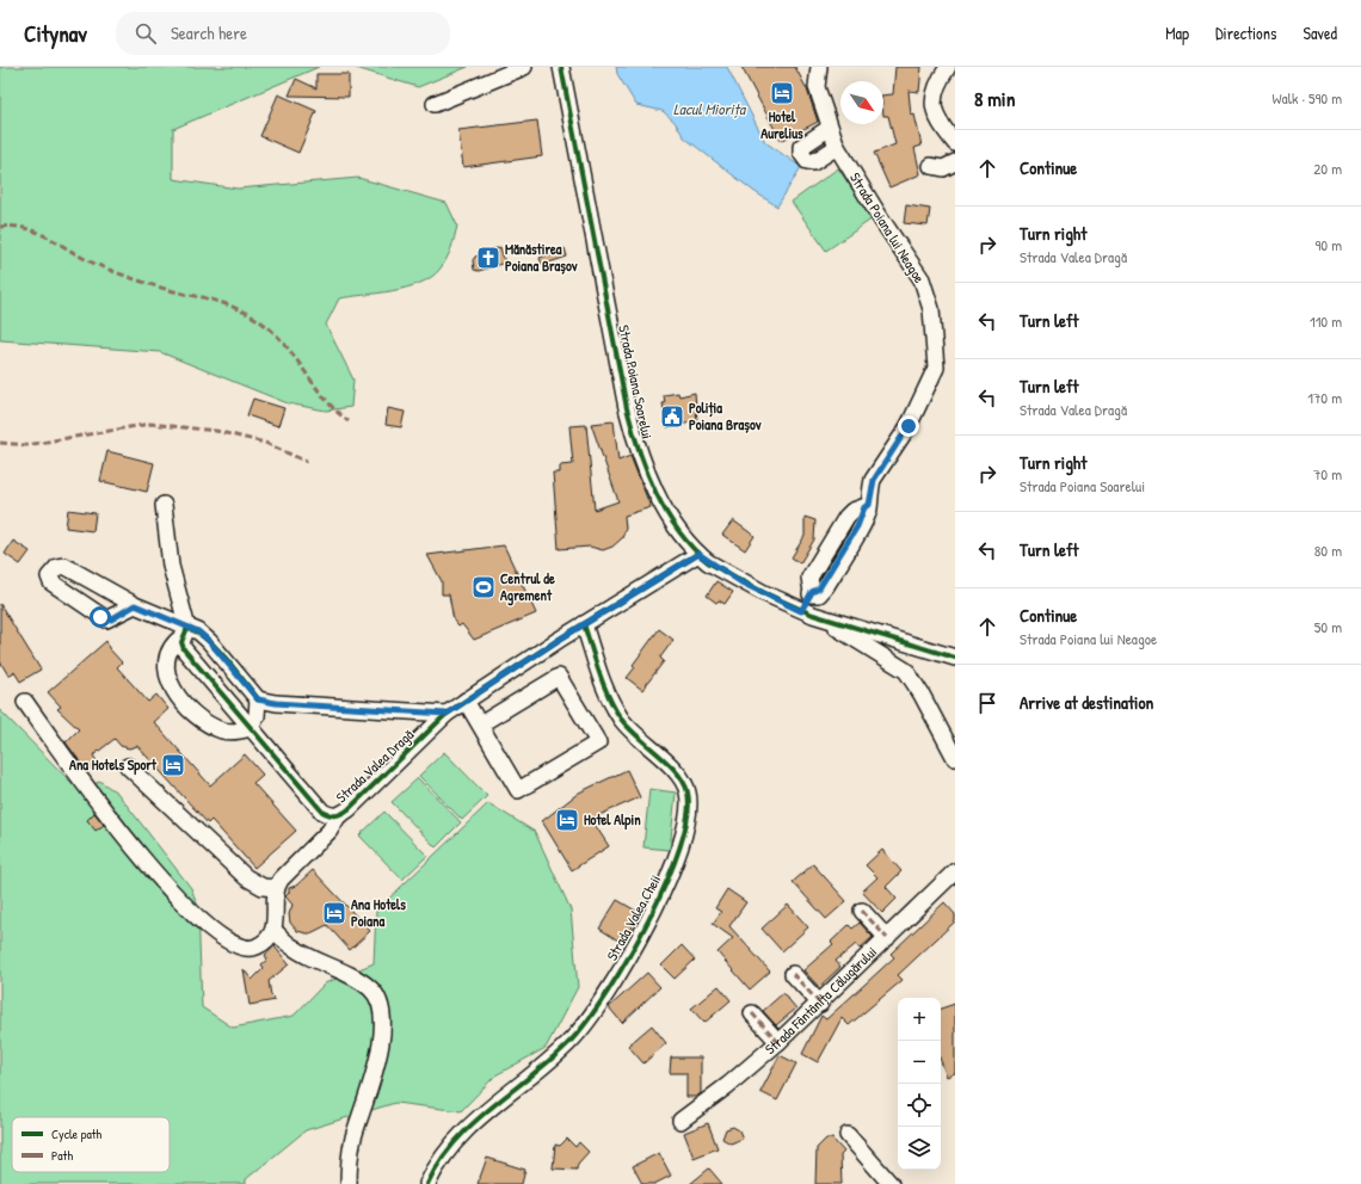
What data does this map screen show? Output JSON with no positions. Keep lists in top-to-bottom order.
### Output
{
  "streets": {
    "street": [
      "Strada Poiana lui Neagoe",
      "Strada Poiana Soarelui",
      "Strada Valea Dragă",
      "Strada Valea Cheii",
      "Strada Fântânița Călugărului"
    ]
  },
  "crossings": [
    ["Strada Poiana lui Neagoe", "Strada Poiana Soarelui"],
    ["Strada Poiana Soarelui", "Strada Valea Dragă"],
    ["Strada Valea Dragă", "Strada Valea Cheii"]
  ],
  "water": ["Lacul Miorița"],
  "places": {
    "hotel": [
      "Hotel Aurelius",
      "Ana Hotels Sport",
      "Hotel Alpin",
      "Ana Hotels Poiana"
    ],
    "church": ["Mănăstirea Poiana Brașov"],
    "public building": ["Poliția Poiana Brașov"],
    "sports": ["Centrul de Agrement"]
  },
  "legend": ["Cycle path", "Path"],
  "north": "bottom right",
  "page": {
    "header": "Citynav",
    "search": "Search here",
    "nav": ["Map", "Directions", "Saved"],
    "heading": ["8 min", "Walk · 590 m"],
    "list": [
      ["Continue", "20 m"],
      ["Turn right", "Strada Valea Dragă", "90 m"],
      ["Turn left", "110 m"],
      ["Turn left", "Strada Valea Dragă", "170 m"],
      ["Turn right", "Strada Poiana Soarelui", "70 m"],
      ["Turn left", "80 m"],
      ["Continue", "Strada Poiana lui Neagoe", "50 m"],
      "Arrive at destination"
    ],
    "map_buttons": ["+", "−"]
  }
}
